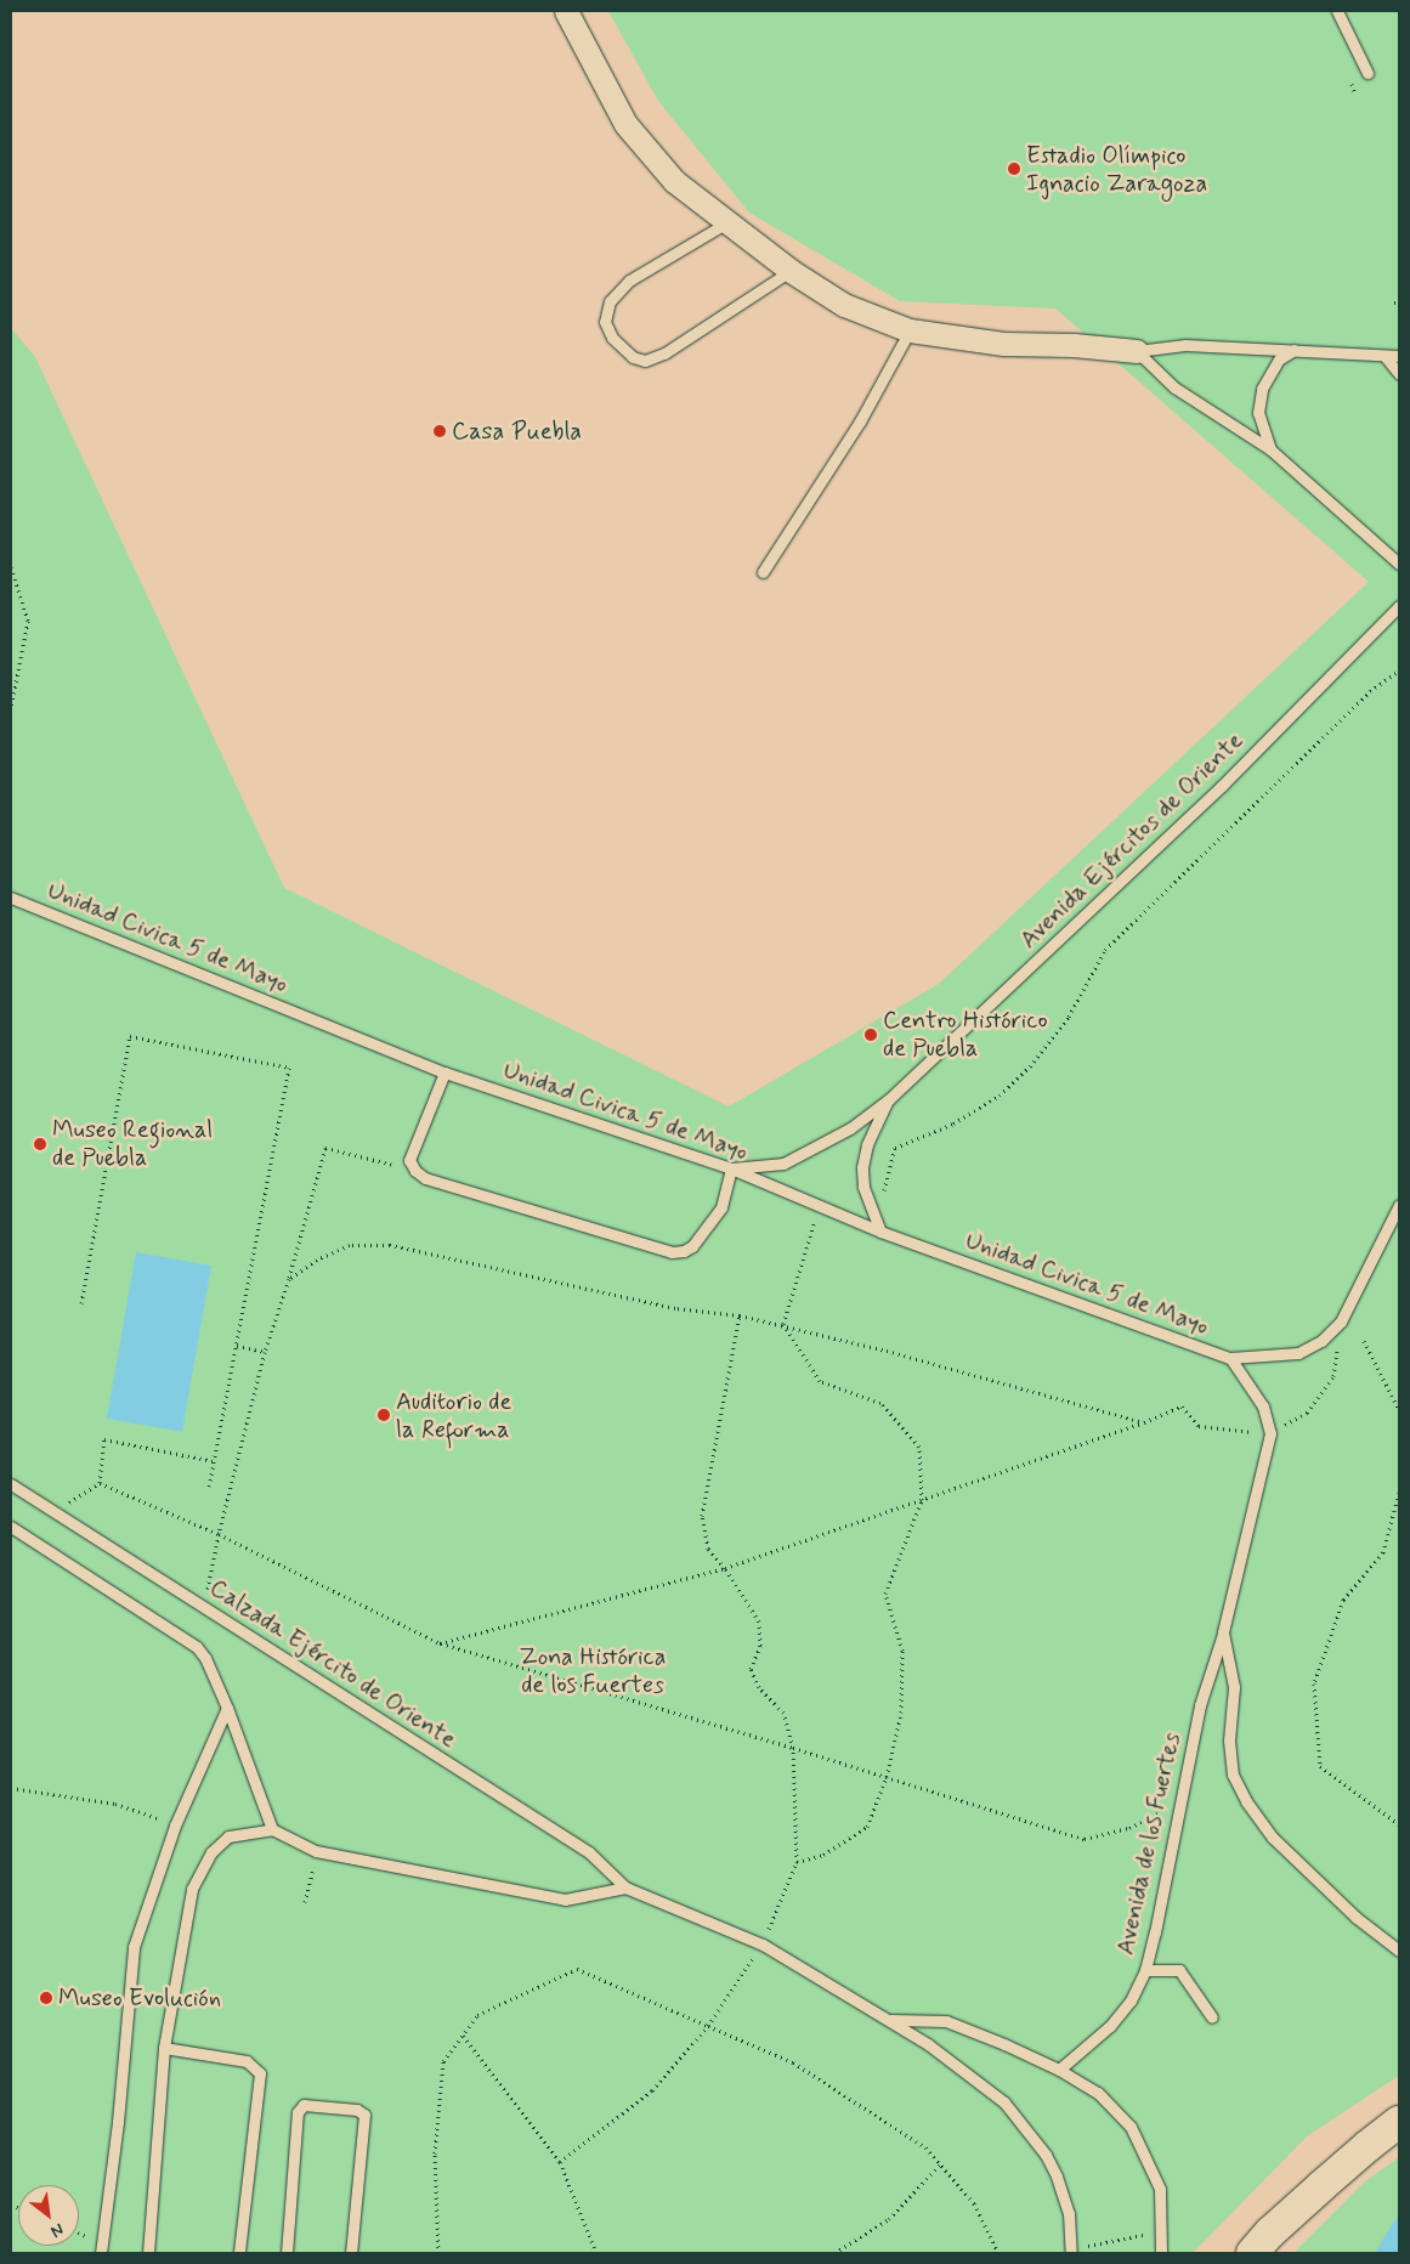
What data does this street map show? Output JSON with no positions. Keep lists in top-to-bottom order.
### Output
{
  "streets": {
    "lane": [
      "Avenida Ejércitos de Oriente",
      "Unidad Civica 5 de Mayo",
      "Calzada Ejército de Oriente",
      "Avenida de los Fuertes"
    ]
  },
  "crossings": [
    ["Avenida Ejércitos de Oriente", "Unidad Civica 5 de Mayo"],
    ["Unidad Civica 5 de Mayo", "Avenida de los Fuertes"]
  ],
  "parks": ["Zona Histórica de los Fuertes"],
  "places": [
    "Estadio Olímpico Ignacio Zaragoza",
    "Casa Puebla",
    "Centro Histórico de Puebla",
    "Museo Regional de Puebla",
    "Auditorio de la Reforma",
    "Museo Evolución"
  ],
  "north": "bottom right"
}
